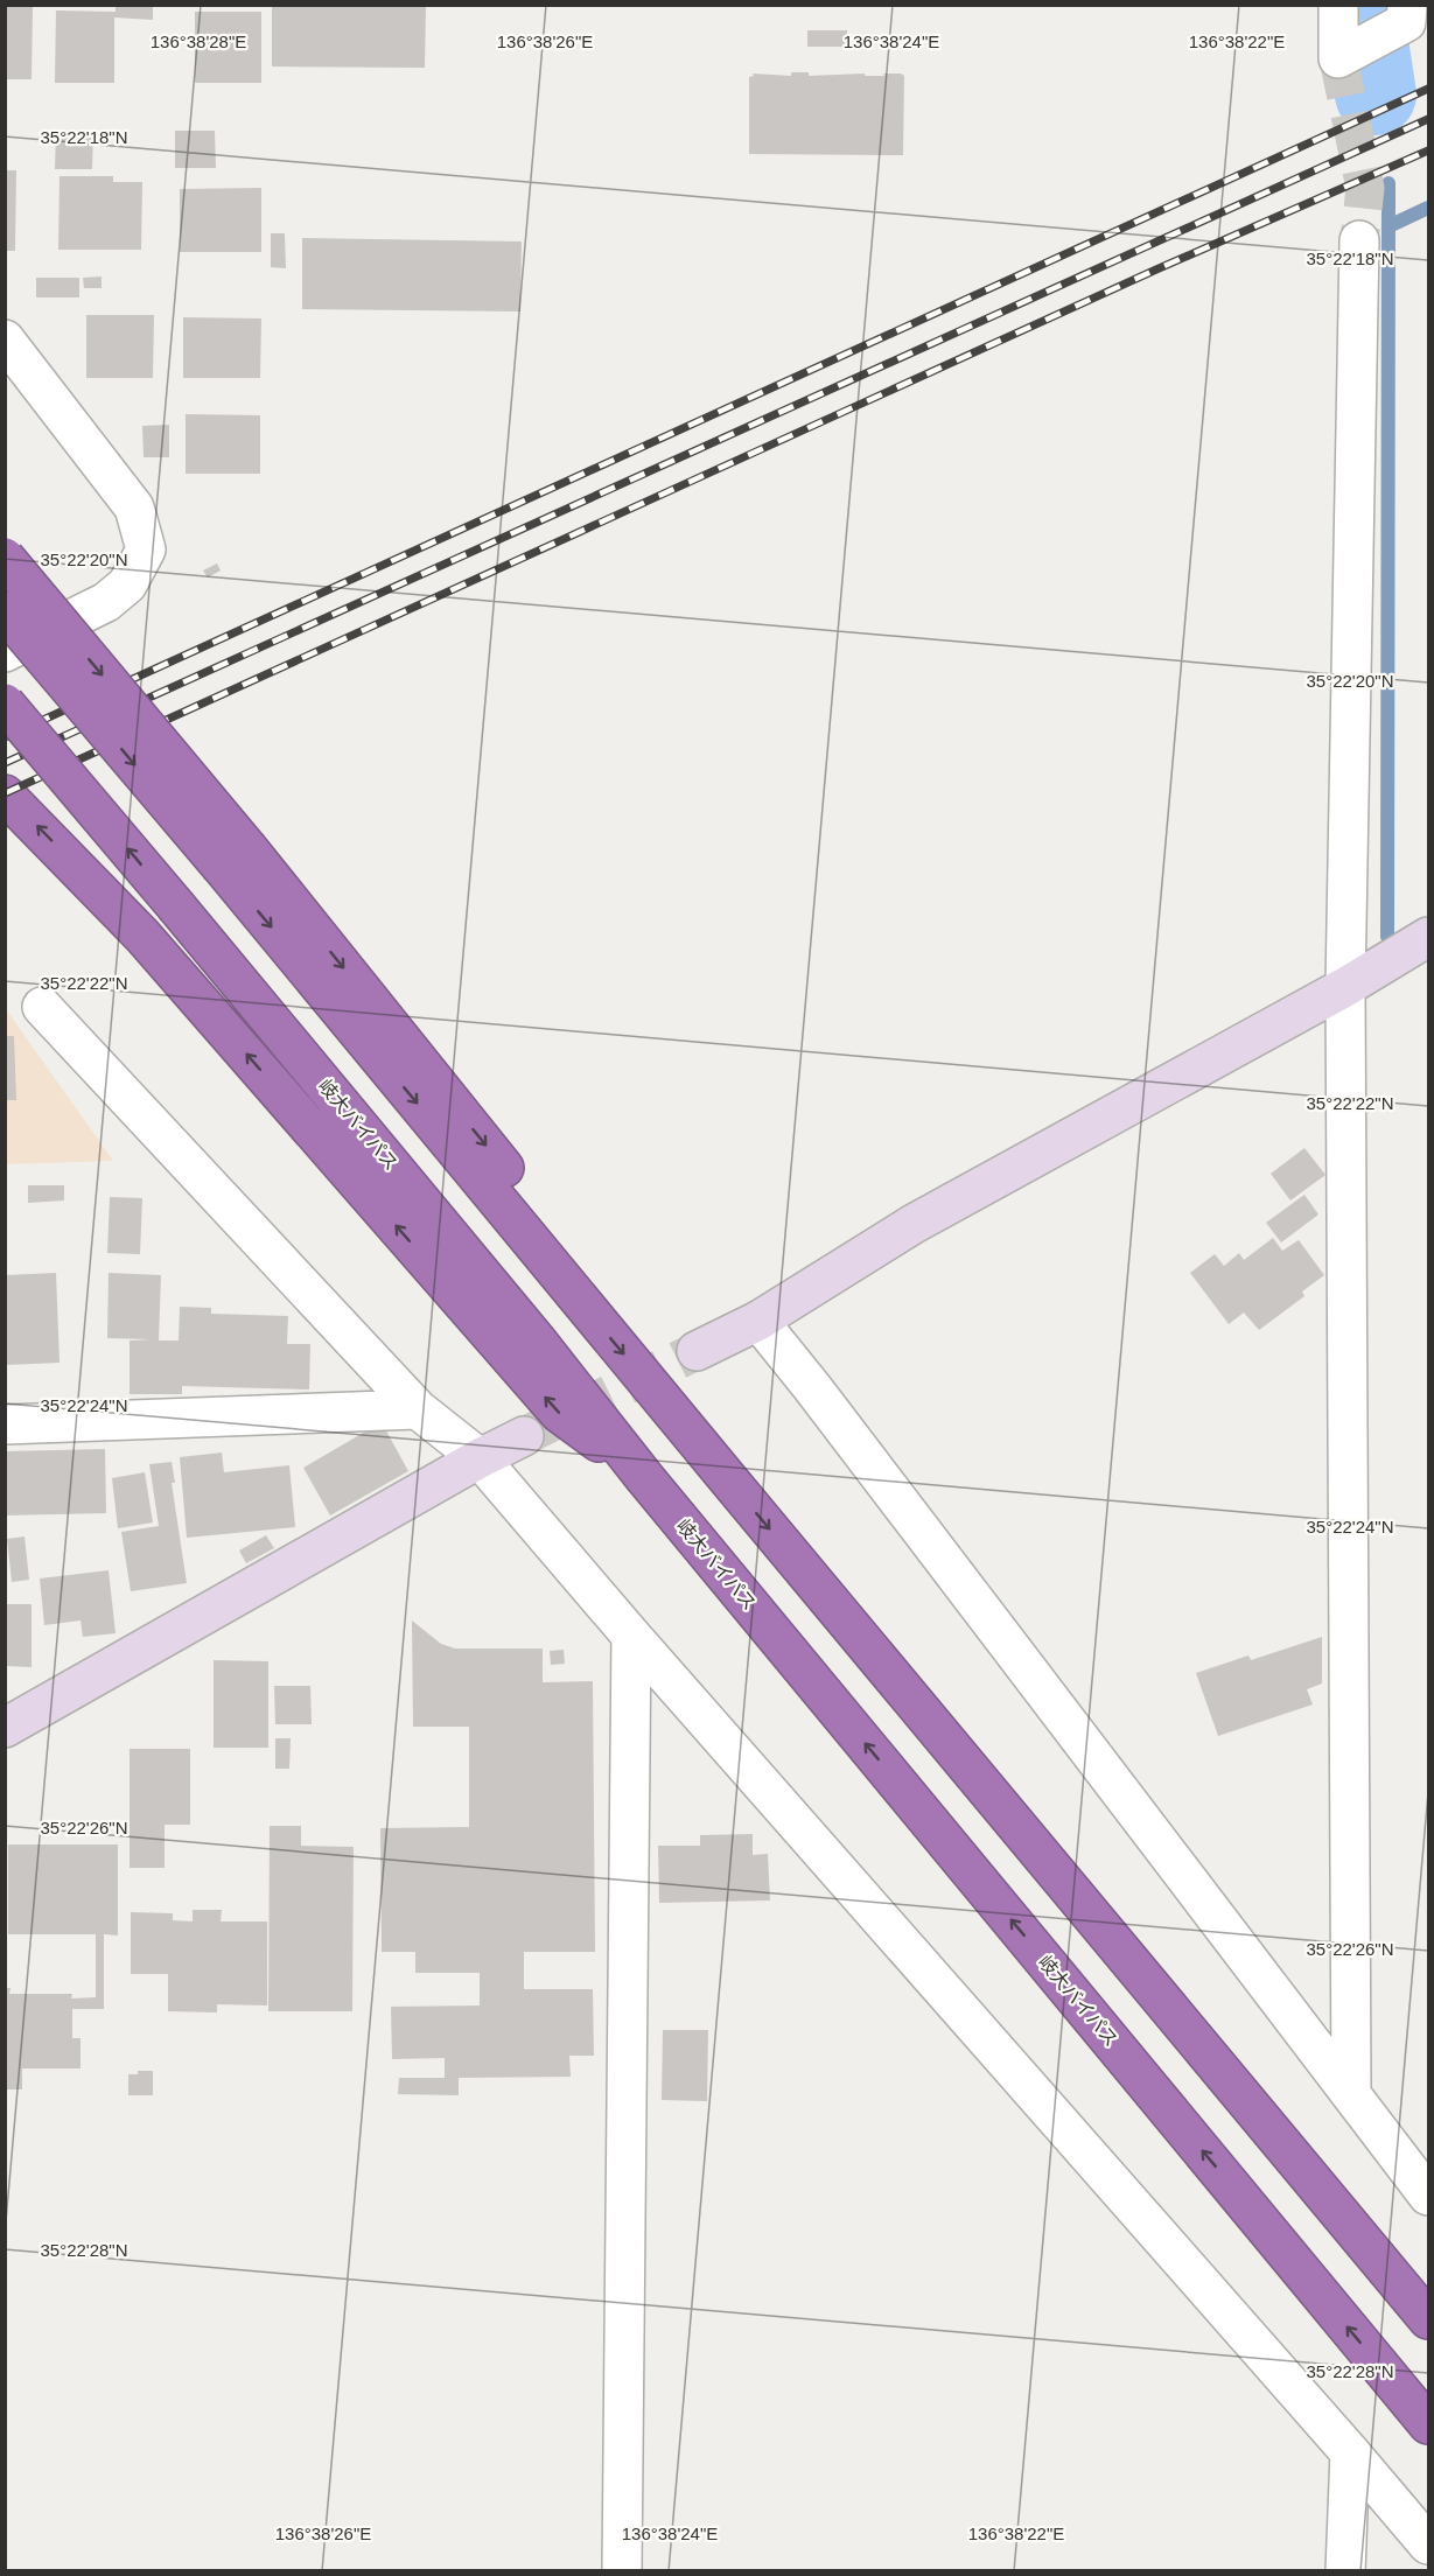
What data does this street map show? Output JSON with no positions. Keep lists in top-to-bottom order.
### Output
{
  "streets": {
    "highway": ["岐大バイパス"]
  },
  "coordinates": [
    "136°38'28\"E",
    "136°38'26\"E",
    "136°38'24\"E",
    "136°38'22\"E",
    "35°22'18\"N",
    "35°22'20\"N",
    "35°22'22\"N",
    "35°22'24\"N",
    "35°22'26\"N",
    "35°22'28\"N"
  ]
}
